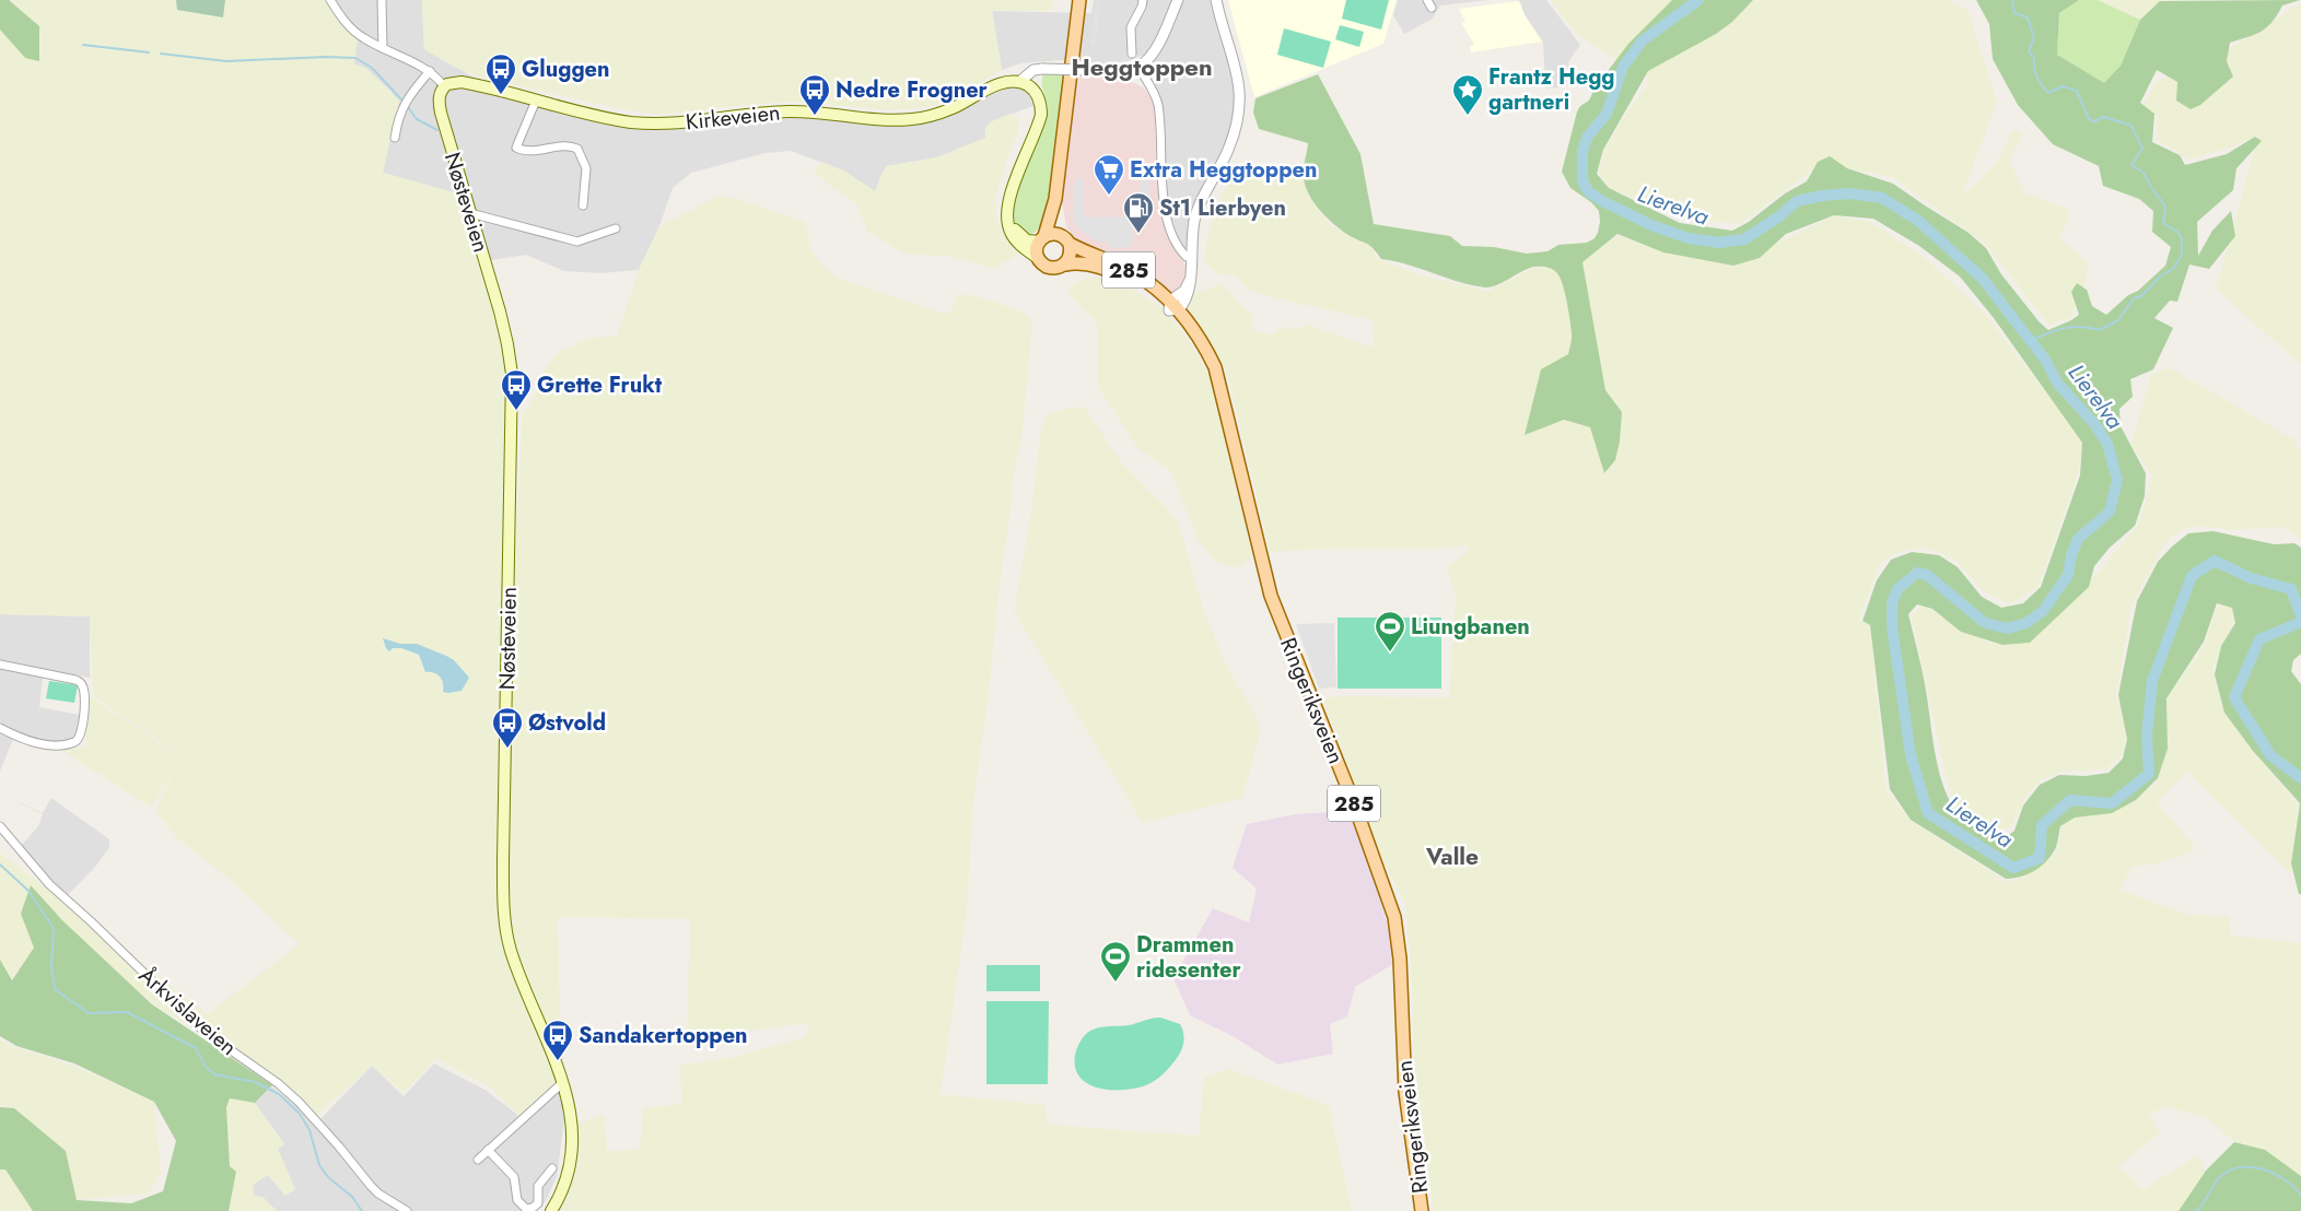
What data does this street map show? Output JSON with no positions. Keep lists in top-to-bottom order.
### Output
{
  "streets": {
    "main road": [
      "Kirkeveien",
      "Nøsteveien",
      "285",
      "Ringeriksveien"
    ],
    "street": ["Årkvislaveien"]
  },
  "crossings": [
    ["Kirkeveien", "Nøsteveien"],
    ["285", "Ringeriksveien"]
  ],
  "districts": ["Heggtoppen", "Valle"],
  "water": ["Lierelva"],
  "places": {
    "bus stop": [
      "Gluggen",
      "Nedre Frogner",
      "Grette Frukt",
      "Østvold",
      "Sandakertoppen"
    ],
    "place": ["Frantz Hegg gartneri"],
    "supermarket": ["Extra Heggtoppen"],
    "fuel station": ["St1 Lierbyen"],
    "sports": ["Liungbanen", "Drammen ridesenter"]
  }
}
